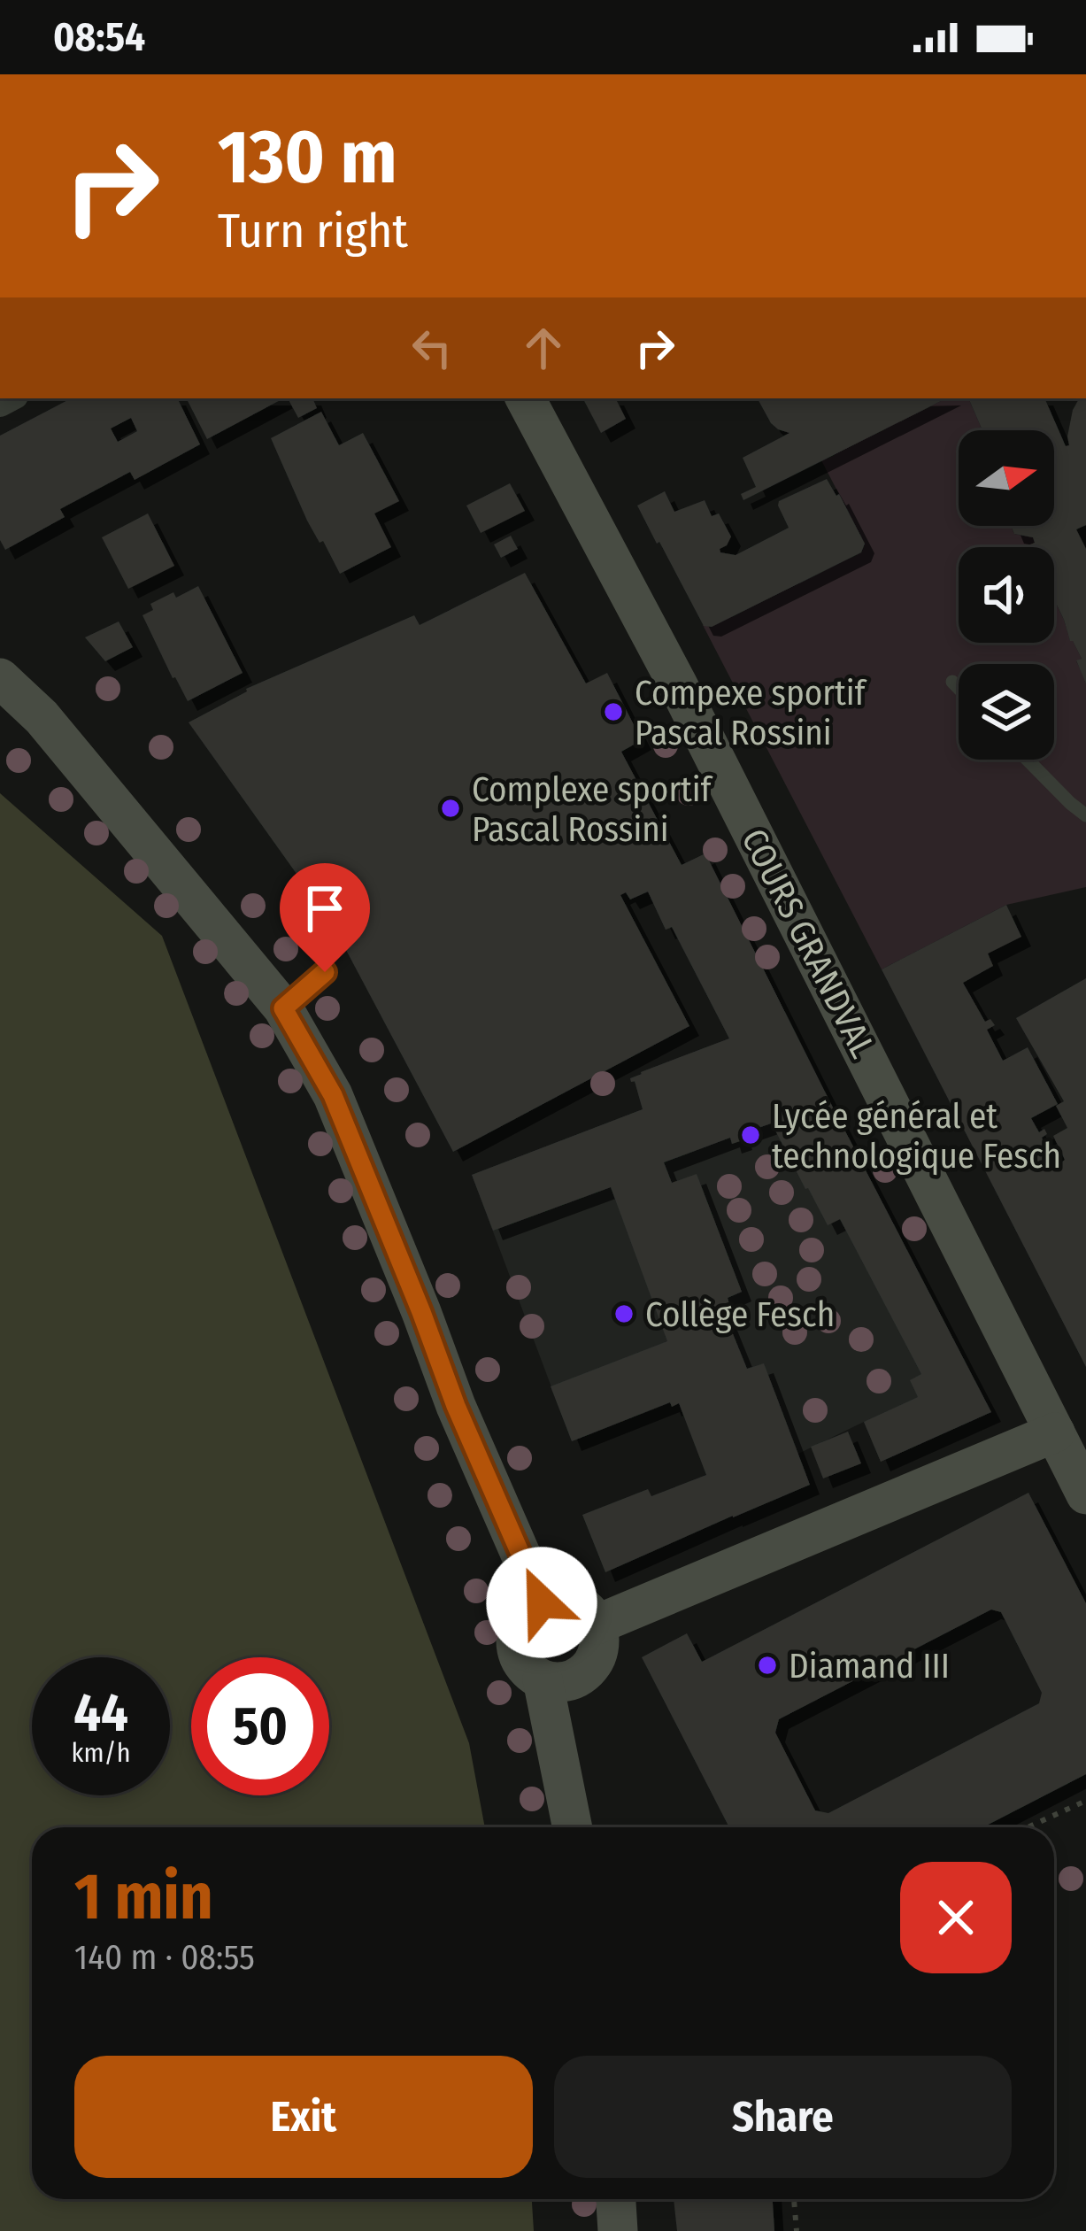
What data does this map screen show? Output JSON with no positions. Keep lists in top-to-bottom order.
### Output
{
  "streets": {
    "main road": ["COURS GRANDVAL"]
  },
  "places": [
    "Compexe sportif Pascal Rossini",
    "Complexe sportif Pascal Rossini",
    "Lycée général et technologique Fesch",
    "Collège Fesch",
    "Diamand III"
  ],
  "north": "right",
  "page": {
    "status": "08:54",
    "turn": ["130 m", "Turn right"],
    "speed": "44 km/h",
    "limit": "50",
    "heading": ["1 min", "140 m · 08:55"],
    "buttons": ["Exit", "Share"]
  }
}
